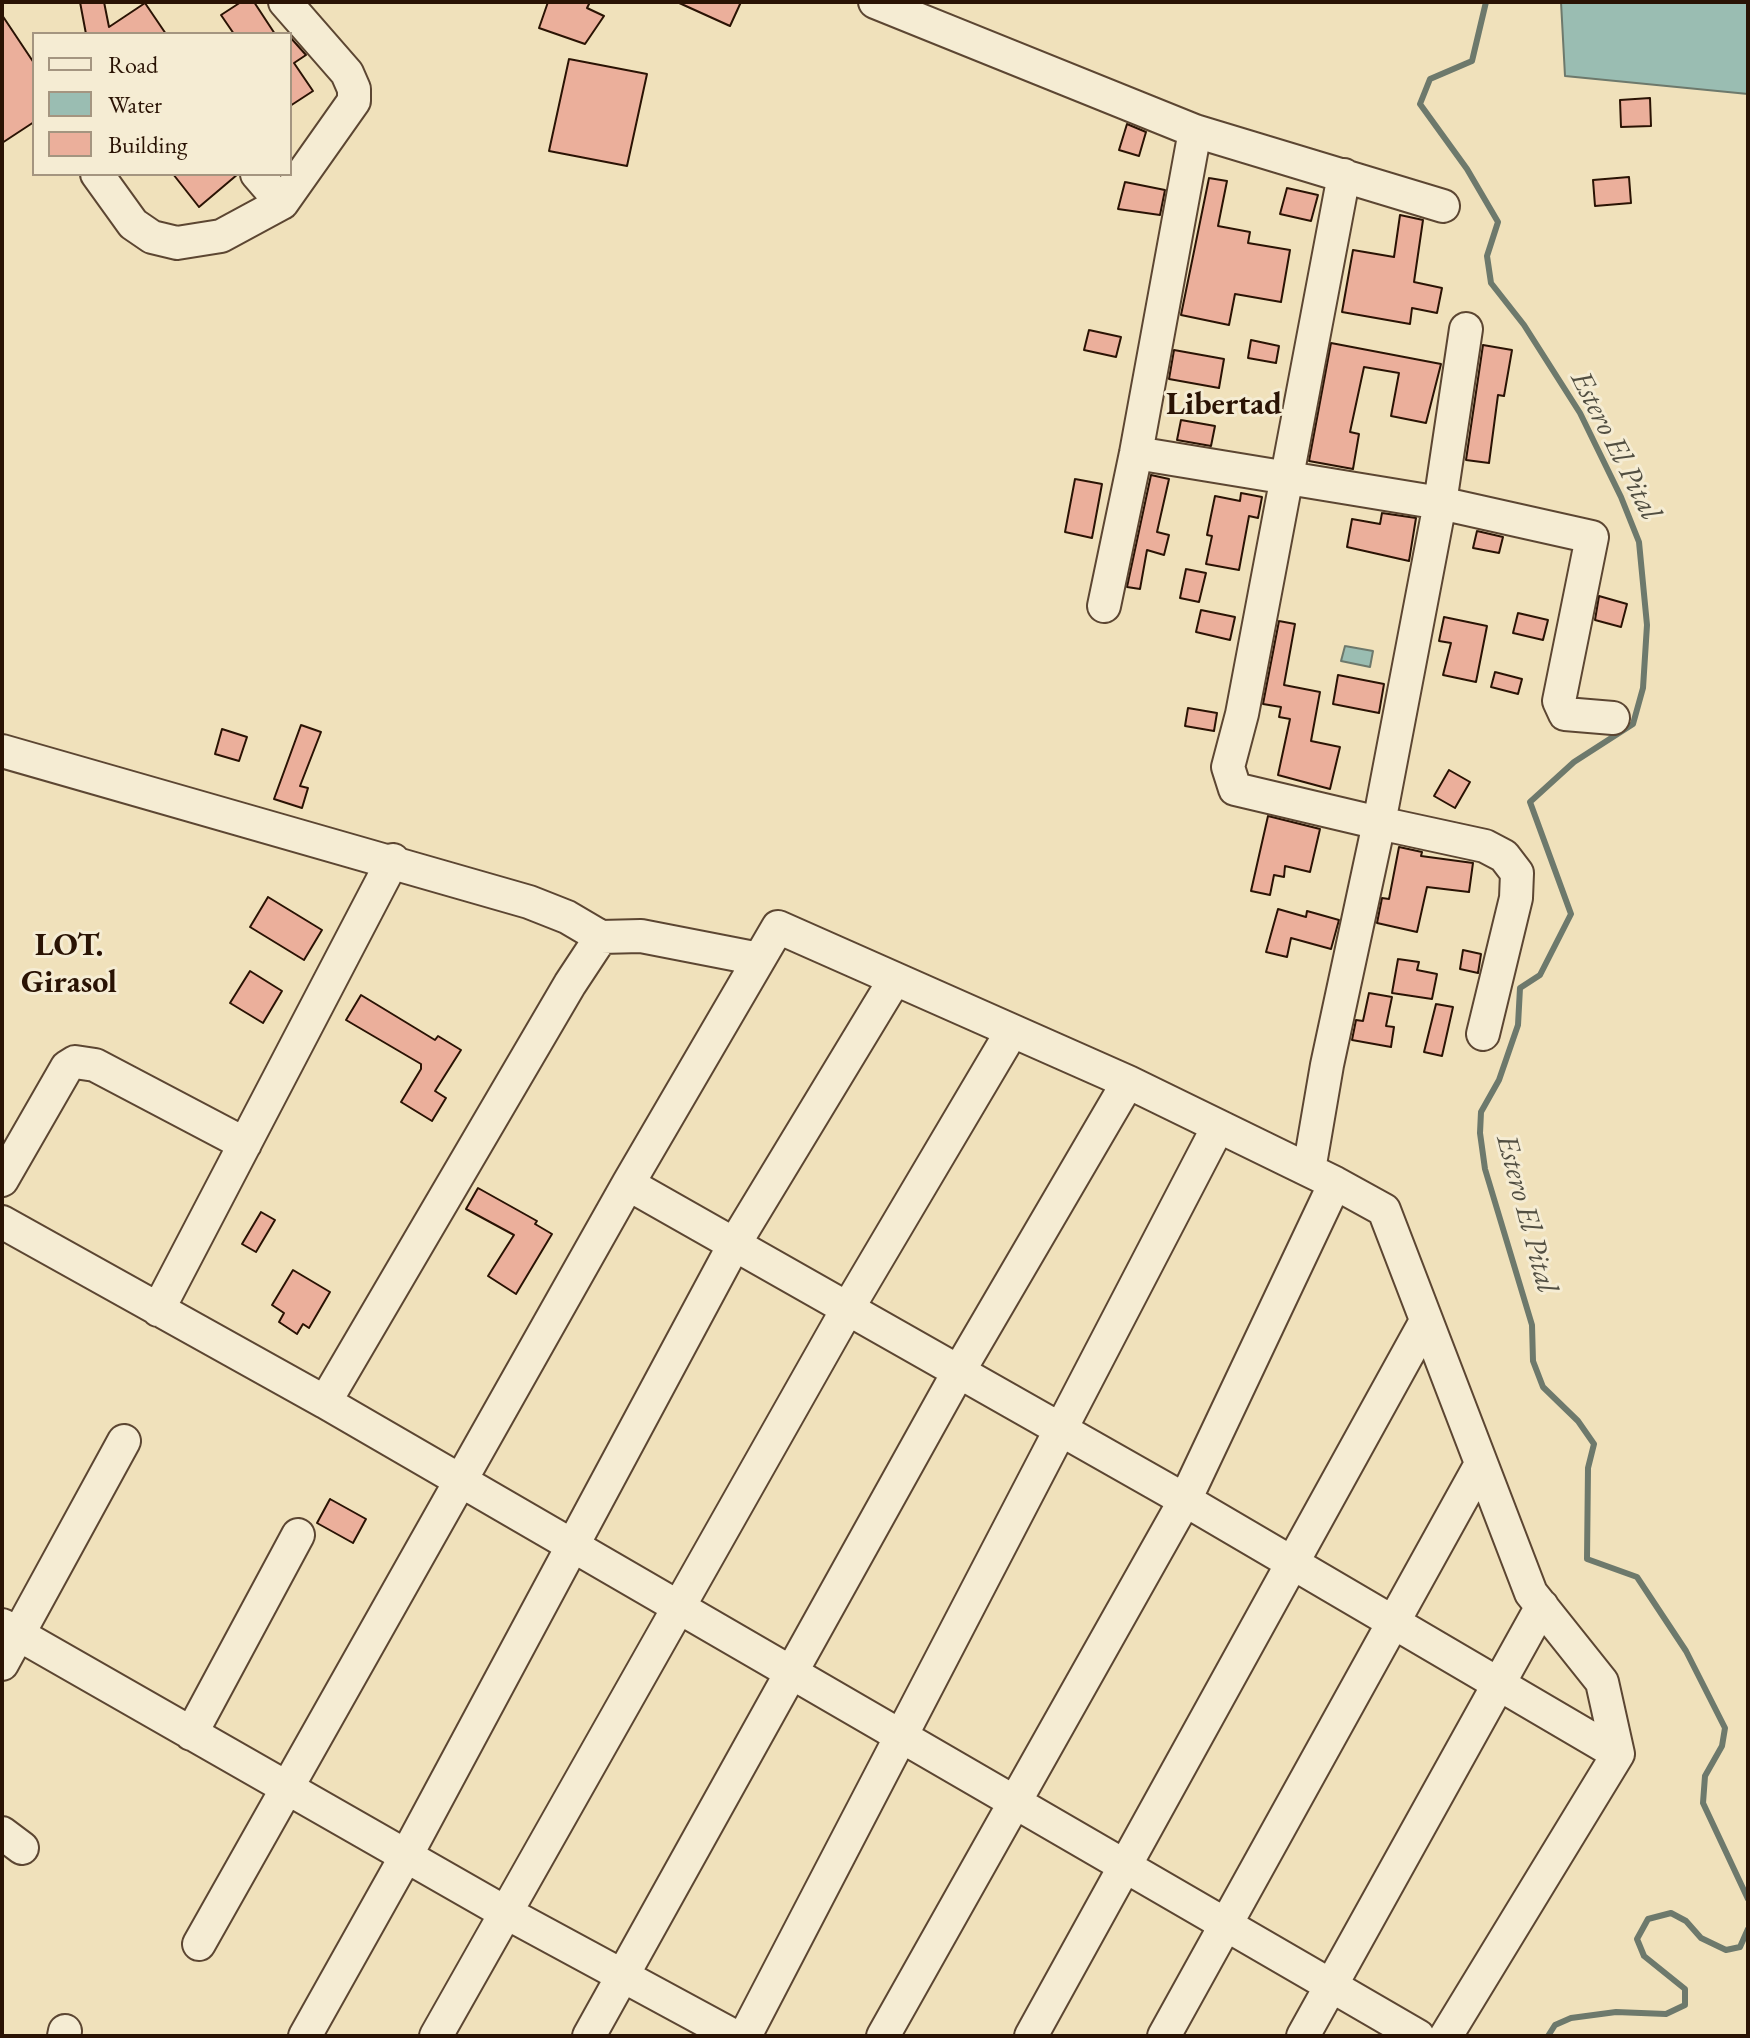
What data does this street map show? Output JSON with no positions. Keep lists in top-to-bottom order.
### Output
{
  "districts": ["Libertad", "LOT. Girasol"],
  "water": ["Estero El Pital"],
  "legend": ["Road", "Water", "Building"]
}
